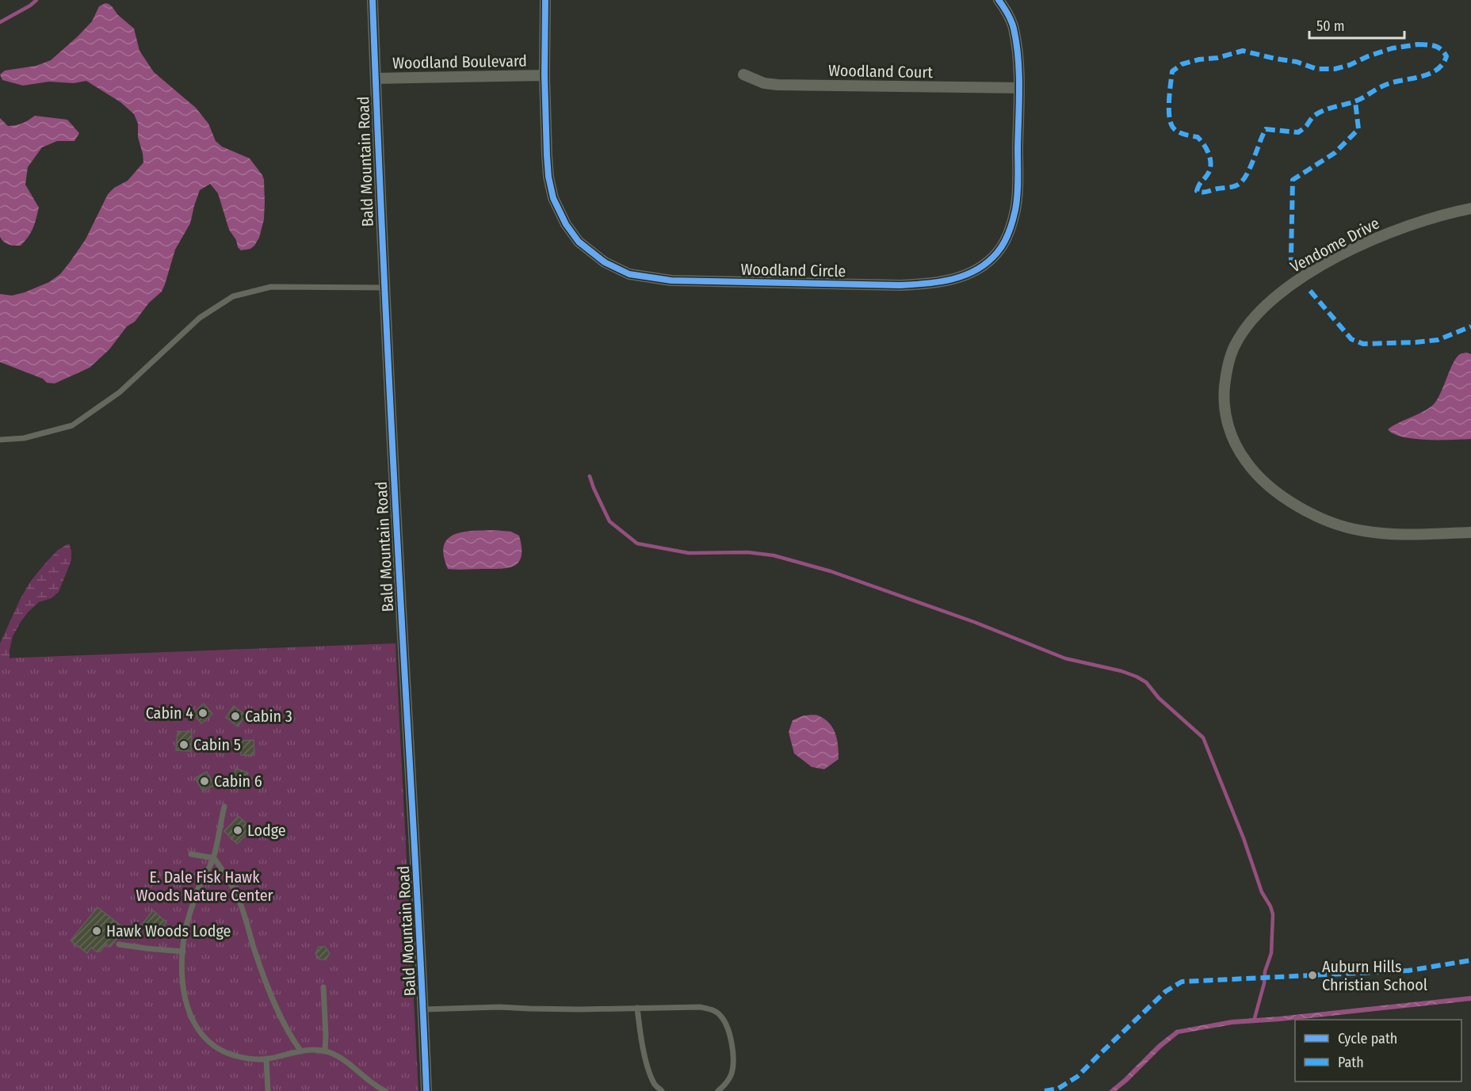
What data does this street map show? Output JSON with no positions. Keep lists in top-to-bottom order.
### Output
{
  "streets": {
    "street": [
      "Woodland Boulevard",
      "Woodland Court",
      "Bald Mountain Road",
      "Vendome Drive",
      "Woodland Circle"
    ]
  },
  "crossings": [
    ["Woodland Boulevard", "Bald Mountain Road"],
    ["Woodland Boulevard", "Woodland Circle"],
    ["Woodland Court", "Woodland Circle"]
  ],
  "parks": ["E. Dale Fisk Hawk Woods Nature Center"],
  "places": [
    "Cabin 4",
    "Cabin 3",
    "Cabin 5",
    "Cabin 6",
    "Lodge",
    "Hawk Woods Lodge",
    "Auburn Hills Christian School"
  ],
  "legend": ["Cycle path", "Path"],
  "scale_bar": "50 m"
}
